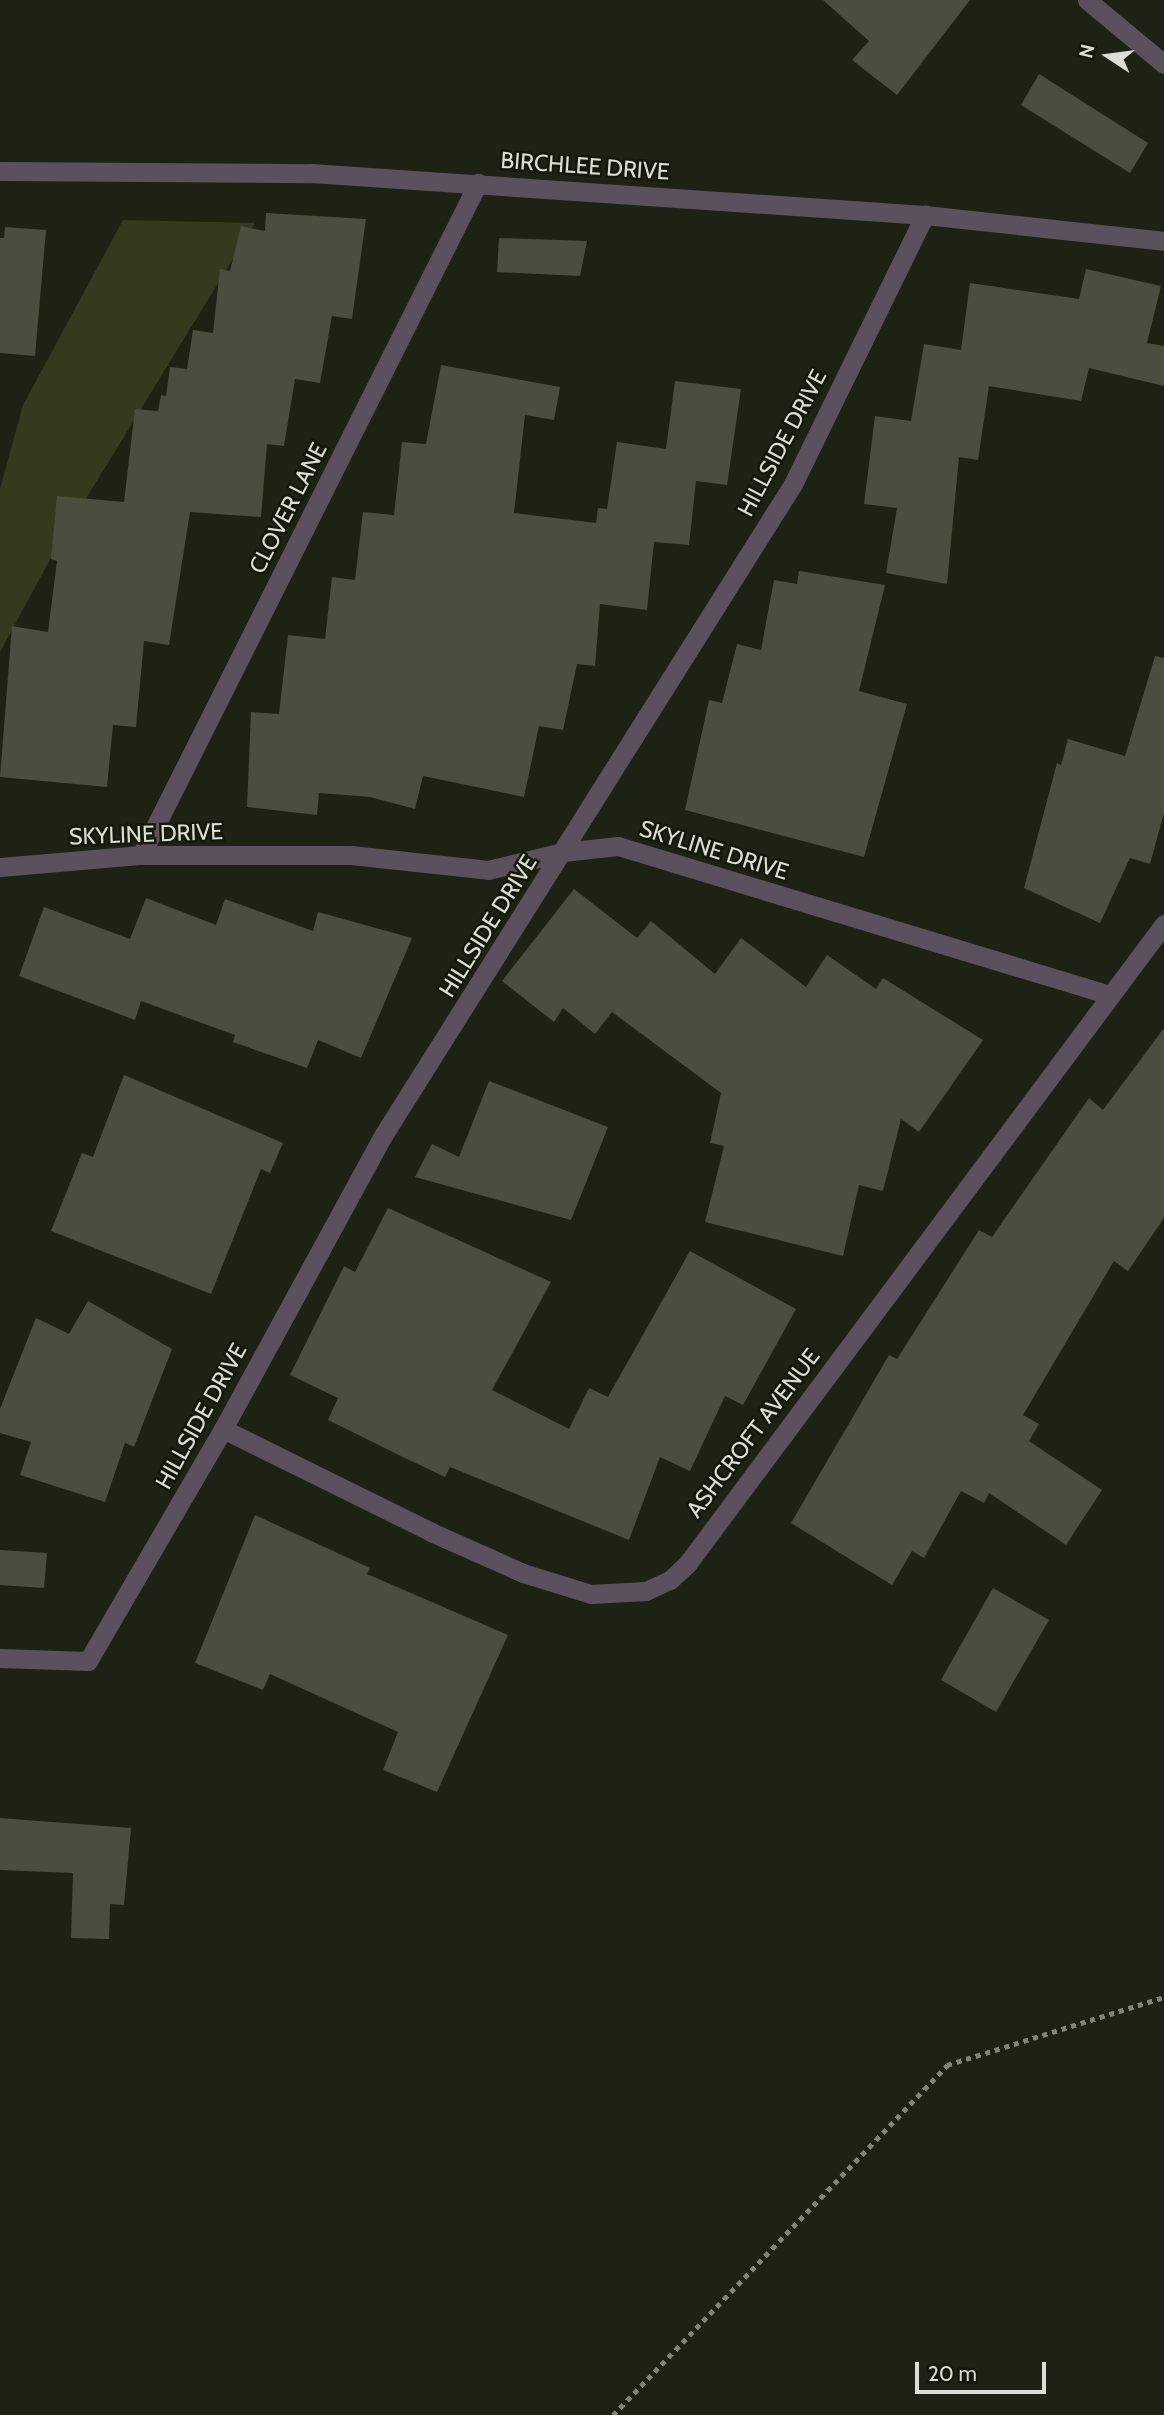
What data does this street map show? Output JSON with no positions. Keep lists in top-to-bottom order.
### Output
{
  "streets": {
    "street": [
      "BIRCHLEE DRIVE",
      "HILLSIDE DRIVE",
      "CLOVER LANE",
      "SKYLINE DRIVE",
      "ASHCROFT AVENUE"
    ]
  },
  "crossings": [
    ["BIRCHLEE DRIVE", "HILLSIDE DRIVE"],
    ["BIRCHLEE DRIVE", "CLOVER LANE"],
    ["HILLSIDE DRIVE", "SKYLINE DRIVE"],
    ["HILLSIDE DRIVE", "ASHCROFT AVENUE"],
    ["CLOVER LANE", "SKYLINE DRIVE"],
    ["SKYLINE DRIVE", "ASHCROFT AVENUE"]
  ],
  "scale_bar": "20 m",
  "north": "left"
}
